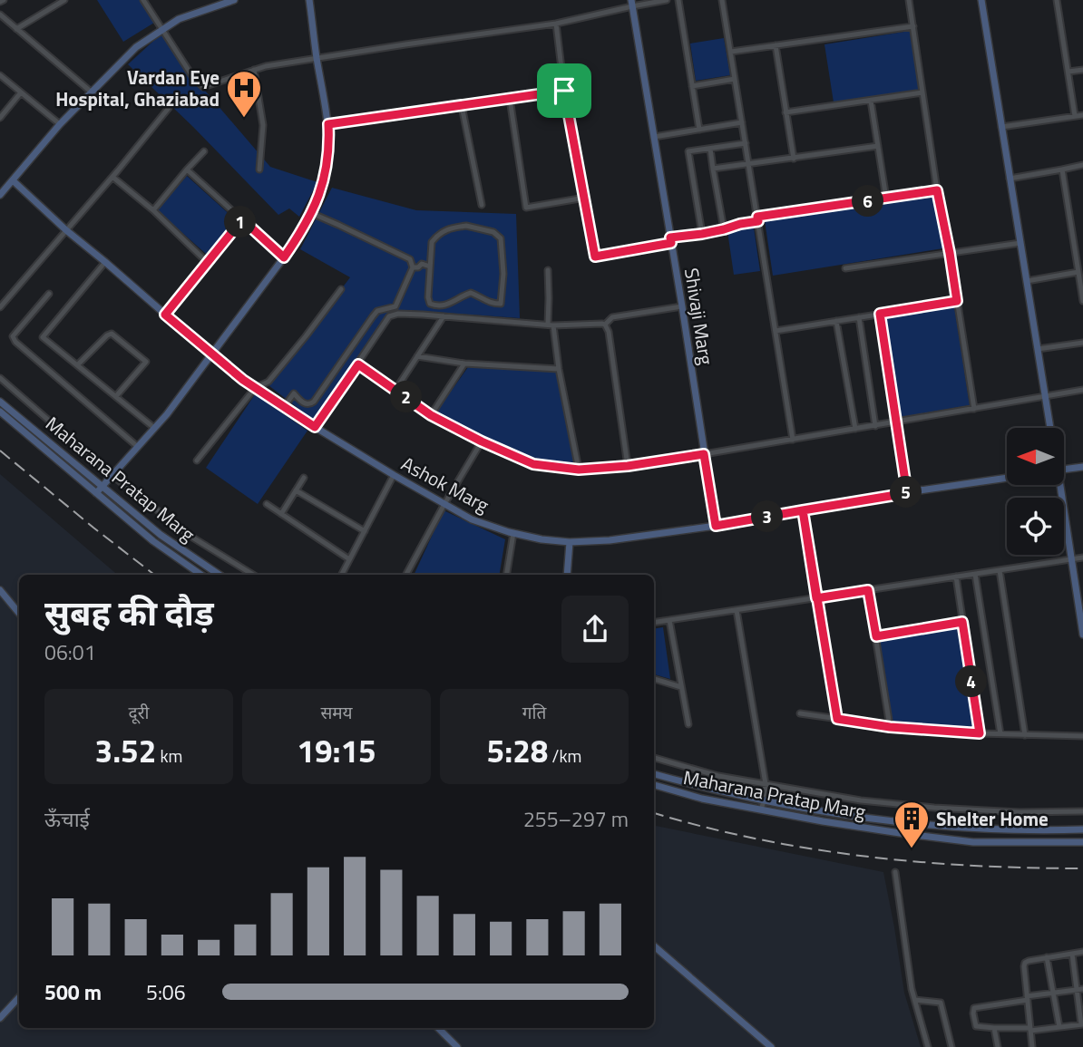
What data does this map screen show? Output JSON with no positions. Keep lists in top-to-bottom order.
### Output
{
  "streets": {
    "street": ["Shivaji Marg", "Maharana Pratap Marg", "Ashok Marg"]
  },
  "crossings": [
    ["Shivaji Marg", "Ashok Marg"]
  ],
  "places": {
    "hospital": ["Vardan Eye Hospital, Ghaziabad"],
    "building": ["Shelter Home"]
  },
  "north": "left",
  "page": {
    "pins": [
      "6",
      "1",
      "2",
      "5",
      "3",
      "4"
    ],
    "heading": ["सुबह की दौड़", "06:01"],
    "stats": [
      ["दूरी", "3.52 km"],
      ["समय", "19:15"],
      ["गति", "5:28 /km"]
    ],
    "chart": ["ऊँचाई", "255–297 m"],
    "list": [
      {
        "name": "500 m",
        "note": "5:06"
      }
    ]
  }
}
